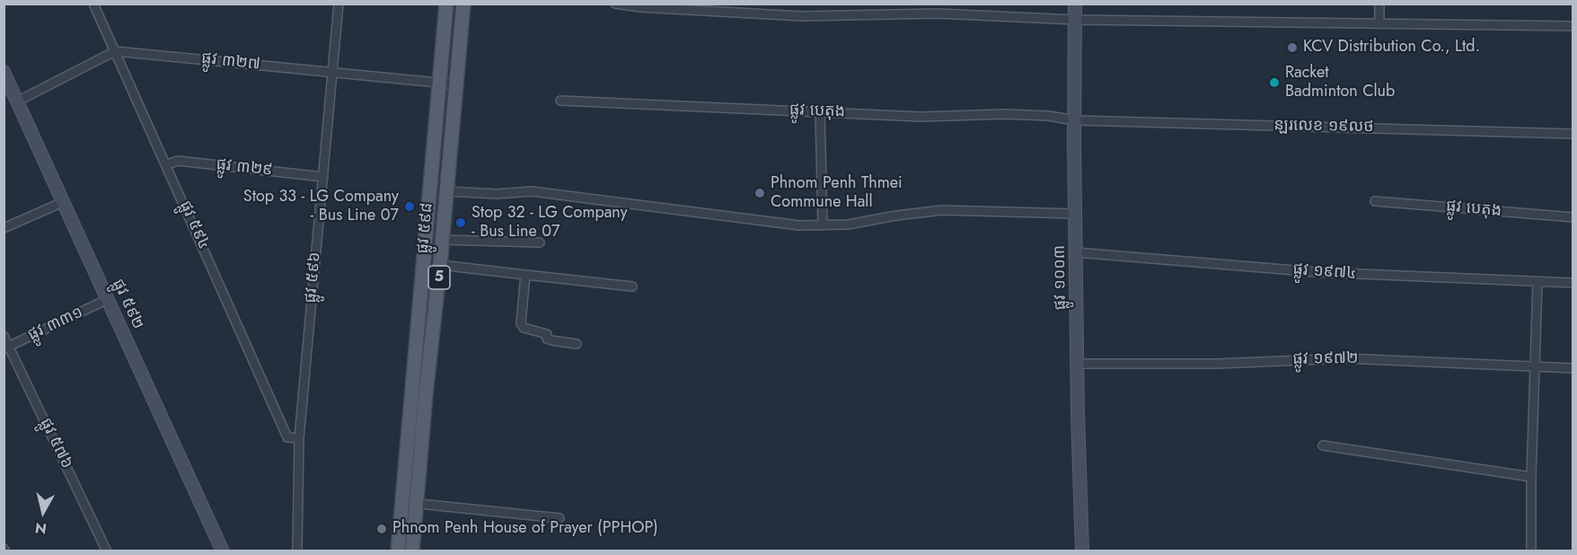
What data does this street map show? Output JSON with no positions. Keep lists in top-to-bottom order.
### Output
{
  "streets": {
    "main road": ["ផ្លូវ ៥៩៨", "5"],
    "street": [
      "ផ្លូវ ៣២៧",
      "ផ្លូវ បេតុង",
      "ន្ឡរលេខ ១៩លថ",
      "ផ្លូវ ៣២៩",
      "ផ្លូវ ៥៩៤",
      "ផ្លូវ ១៩៧៤",
      "ផ្លូវ ៥៩៦",
      "ផ្លូវ ១០០៣",
      "ផ្លូវ ៥៩២",
      "ផ្លូវ ៣៣១",
      "ផ្លូវ ១៩៧២",
      "ផ្លូវ ៥៧៦"
    ]
  },
  "crossings": [
    ["ផ្លូវ ៣២៧", "ផ្លូវ ៥៩៤"],
    ["ផ្លូវ ៣២៧", "ផ្លូវ ៥៩៨"],
    ["ផ្លូវ ៣២៧", "ផ្លូវ ៥៩៦"],
    ["ផ្លូវ បេតុង", "ន្ឡរលេខ ១៩លថ"],
    ["ផ្លូវ បេតុង", "ផ្លូវ ១០០៣"],
    ["ន្ឡរលេខ ១៩លថ", "ផ្លូវ ១០០៣"],
    ["ផ្លូវ ៣២៩", "ផ្លូវ ៥៩៤"],
    ["ផ្លូវ ៣២៩", "ផ្លូវ ៥៩៦"],
    ["ផ្លូវ ៥៩៤", "ផ្លូវ ៥៩៦"],
    ["ផ្លូវ ១៩៧៤", "ផ្លូវ ១០០៣"],
    ["ផ្លូវ ១០០៣", "ផ្លូវ ១៩៧២"],
    ["ផ្លូវ ៥៩២", "ផ្លូវ ៣៣១"],
    ["ផ្លូវ ៣៣១", "ផ្លូវ ៥៧៦"]
  ],
  "places": [
    "KCV Distribution Co., Ltd.",
    "Racket Badminton Club",
    "Phnom Penh Thmei Commune Hall",
    "Stop 33 - LG Company - Bus Line 07",
    "Stop 32 - LG Company - Bus Line 07",
    "Phnom Penh House of Prayer (PPHOP)"
  ],
  "north": "bottom"
}
